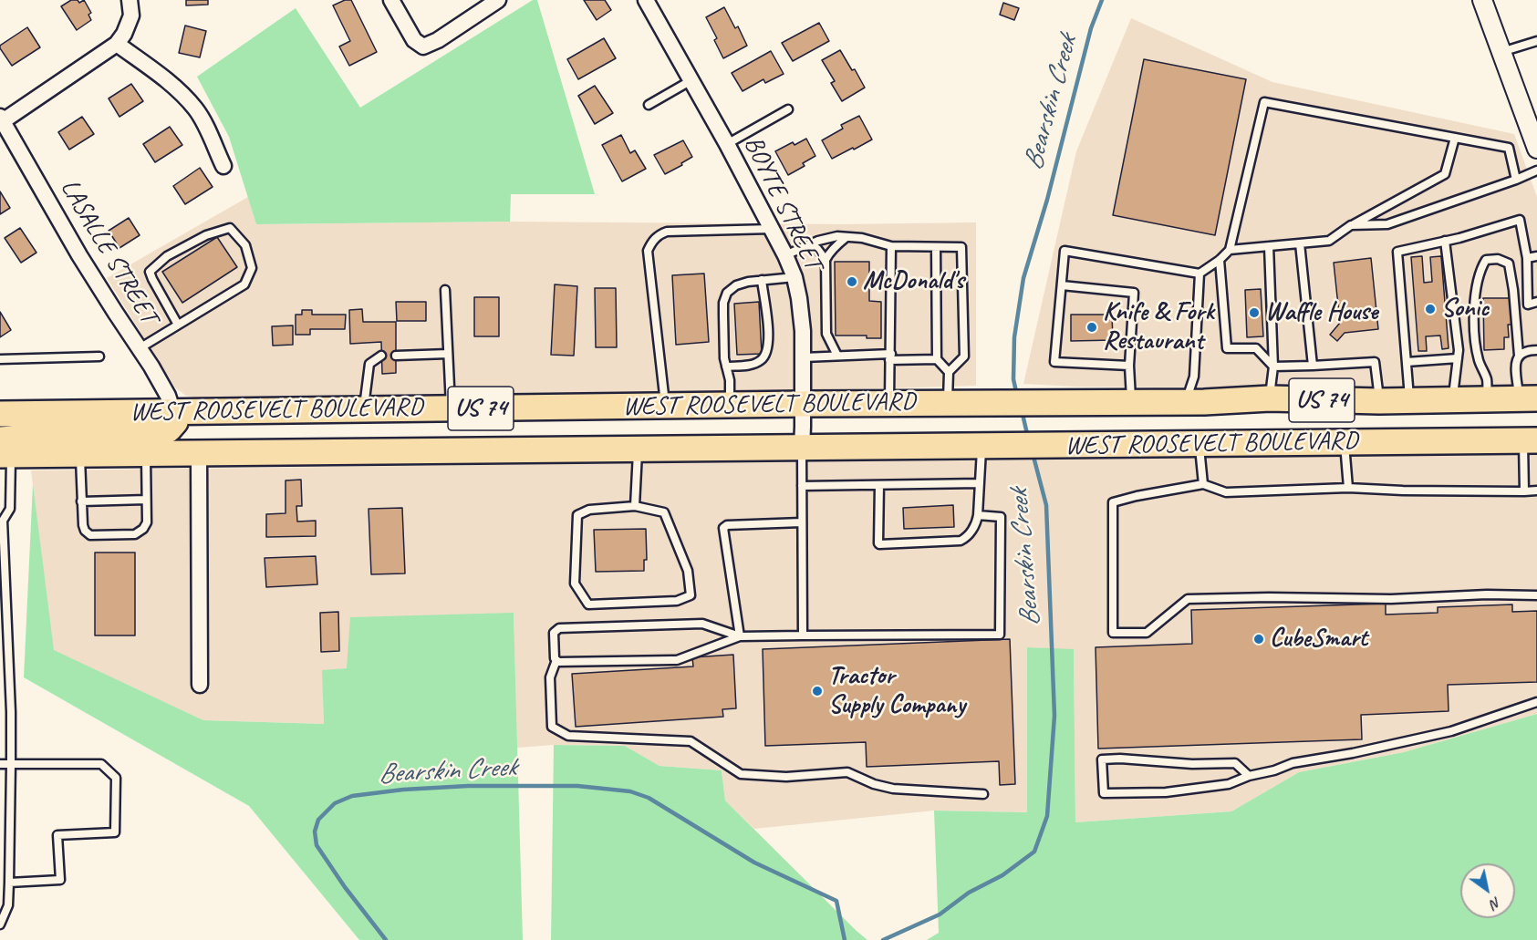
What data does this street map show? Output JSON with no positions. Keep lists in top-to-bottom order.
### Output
{
  "streets": {
    "highway": ["US 74", "WEST ROOSEVELT BOULEVARD"],
    "street": ["BOYTE STREET", "LASALLE STREET"]
  },
  "crossings": [
    ["BOYTE STREET", "WEST ROOSEVELT BOULEVARD"],
    ["LASALLE STREET", "WEST ROOSEVELT BOULEVARD"]
  ],
  "water": ["Bearskin Creek"],
  "places": [
    "McDonald's",
    "Sonic",
    "Waffle House",
    "Knife & Fork Restaurant",
    "CubeSmart",
    "Tractor Supply Company"
  ],
  "north": "bottom right"
}
